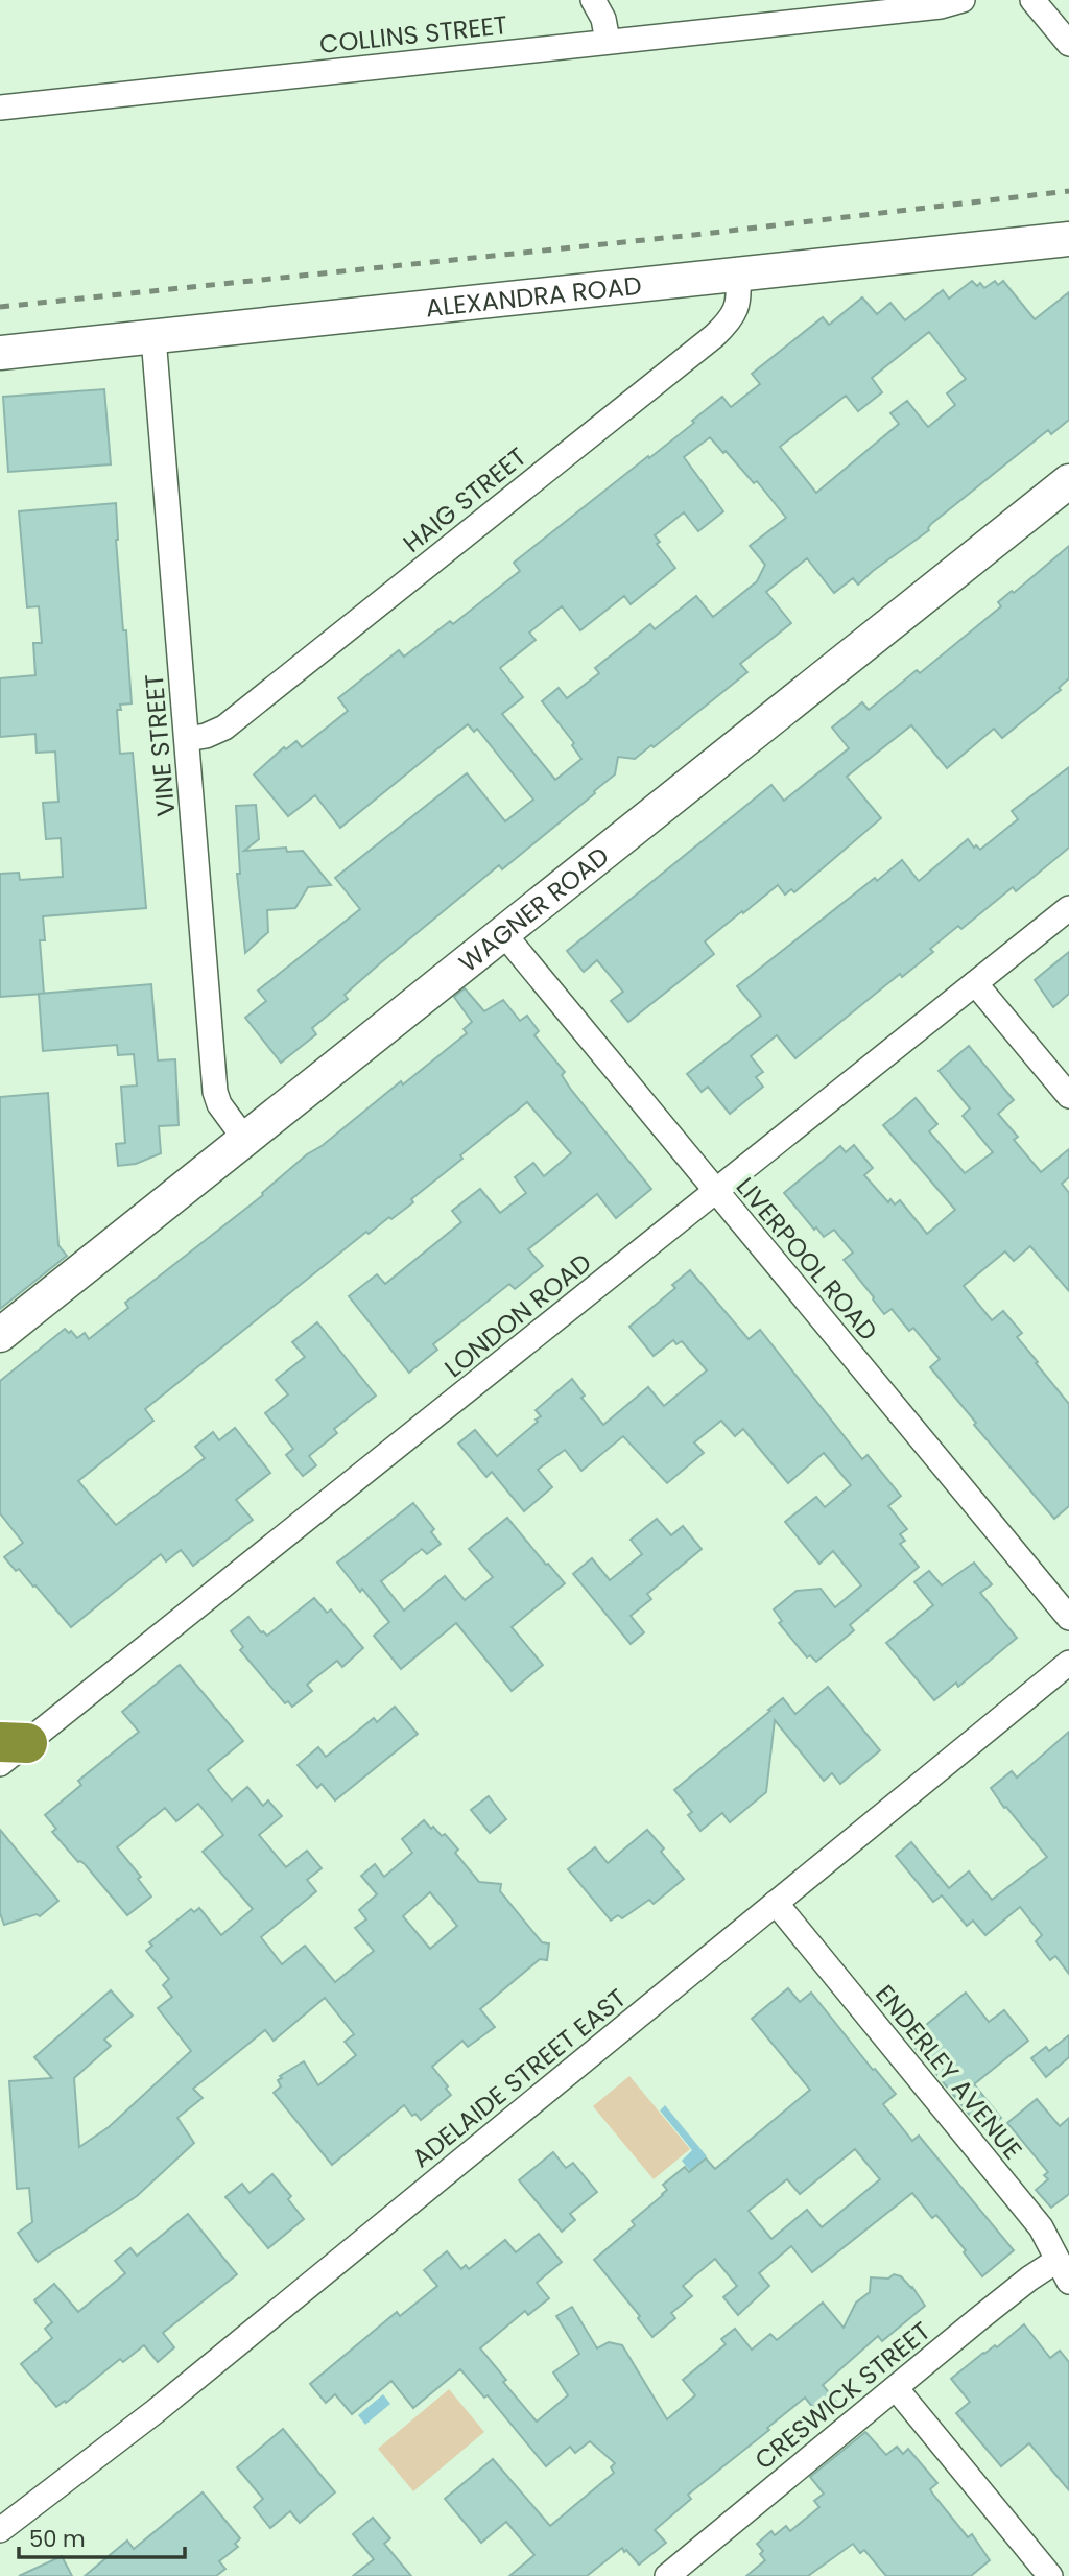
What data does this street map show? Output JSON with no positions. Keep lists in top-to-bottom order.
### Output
{
  "streets": {
    "street": [
      "COLLINS STREET",
      "ALEXANDRA ROAD",
      "HAIG STREET",
      "VINE STREET",
      "WAGNER ROAD",
      "LIVERPOOL ROAD",
      "LONDON ROAD",
      "ENDERLEY AVENUE",
      "ADELAIDE STREET EAST",
      "CRESWICK STREET"
    ]
  },
  "crossings": [
    ["ALEXANDRA ROAD", "HAIG STREET"],
    ["ALEXANDRA ROAD", "VINE STREET"],
    ["HAIG STREET", "VINE STREET"],
    ["VINE STREET", "WAGNER ROAD"],
    ["WAGNER ROAD", "LIVERPOOL ROAD"],
    ["LIVERPOOL ROAD", "LONDON ROAD"],
    ["ENDERLEY AVENUE", "ADELAIDE STREET EAST"],
    ["ENDERLEY AVENUE", "CRESWICK STREET"]
  ],
  "scale_bar": "50 m"
}
